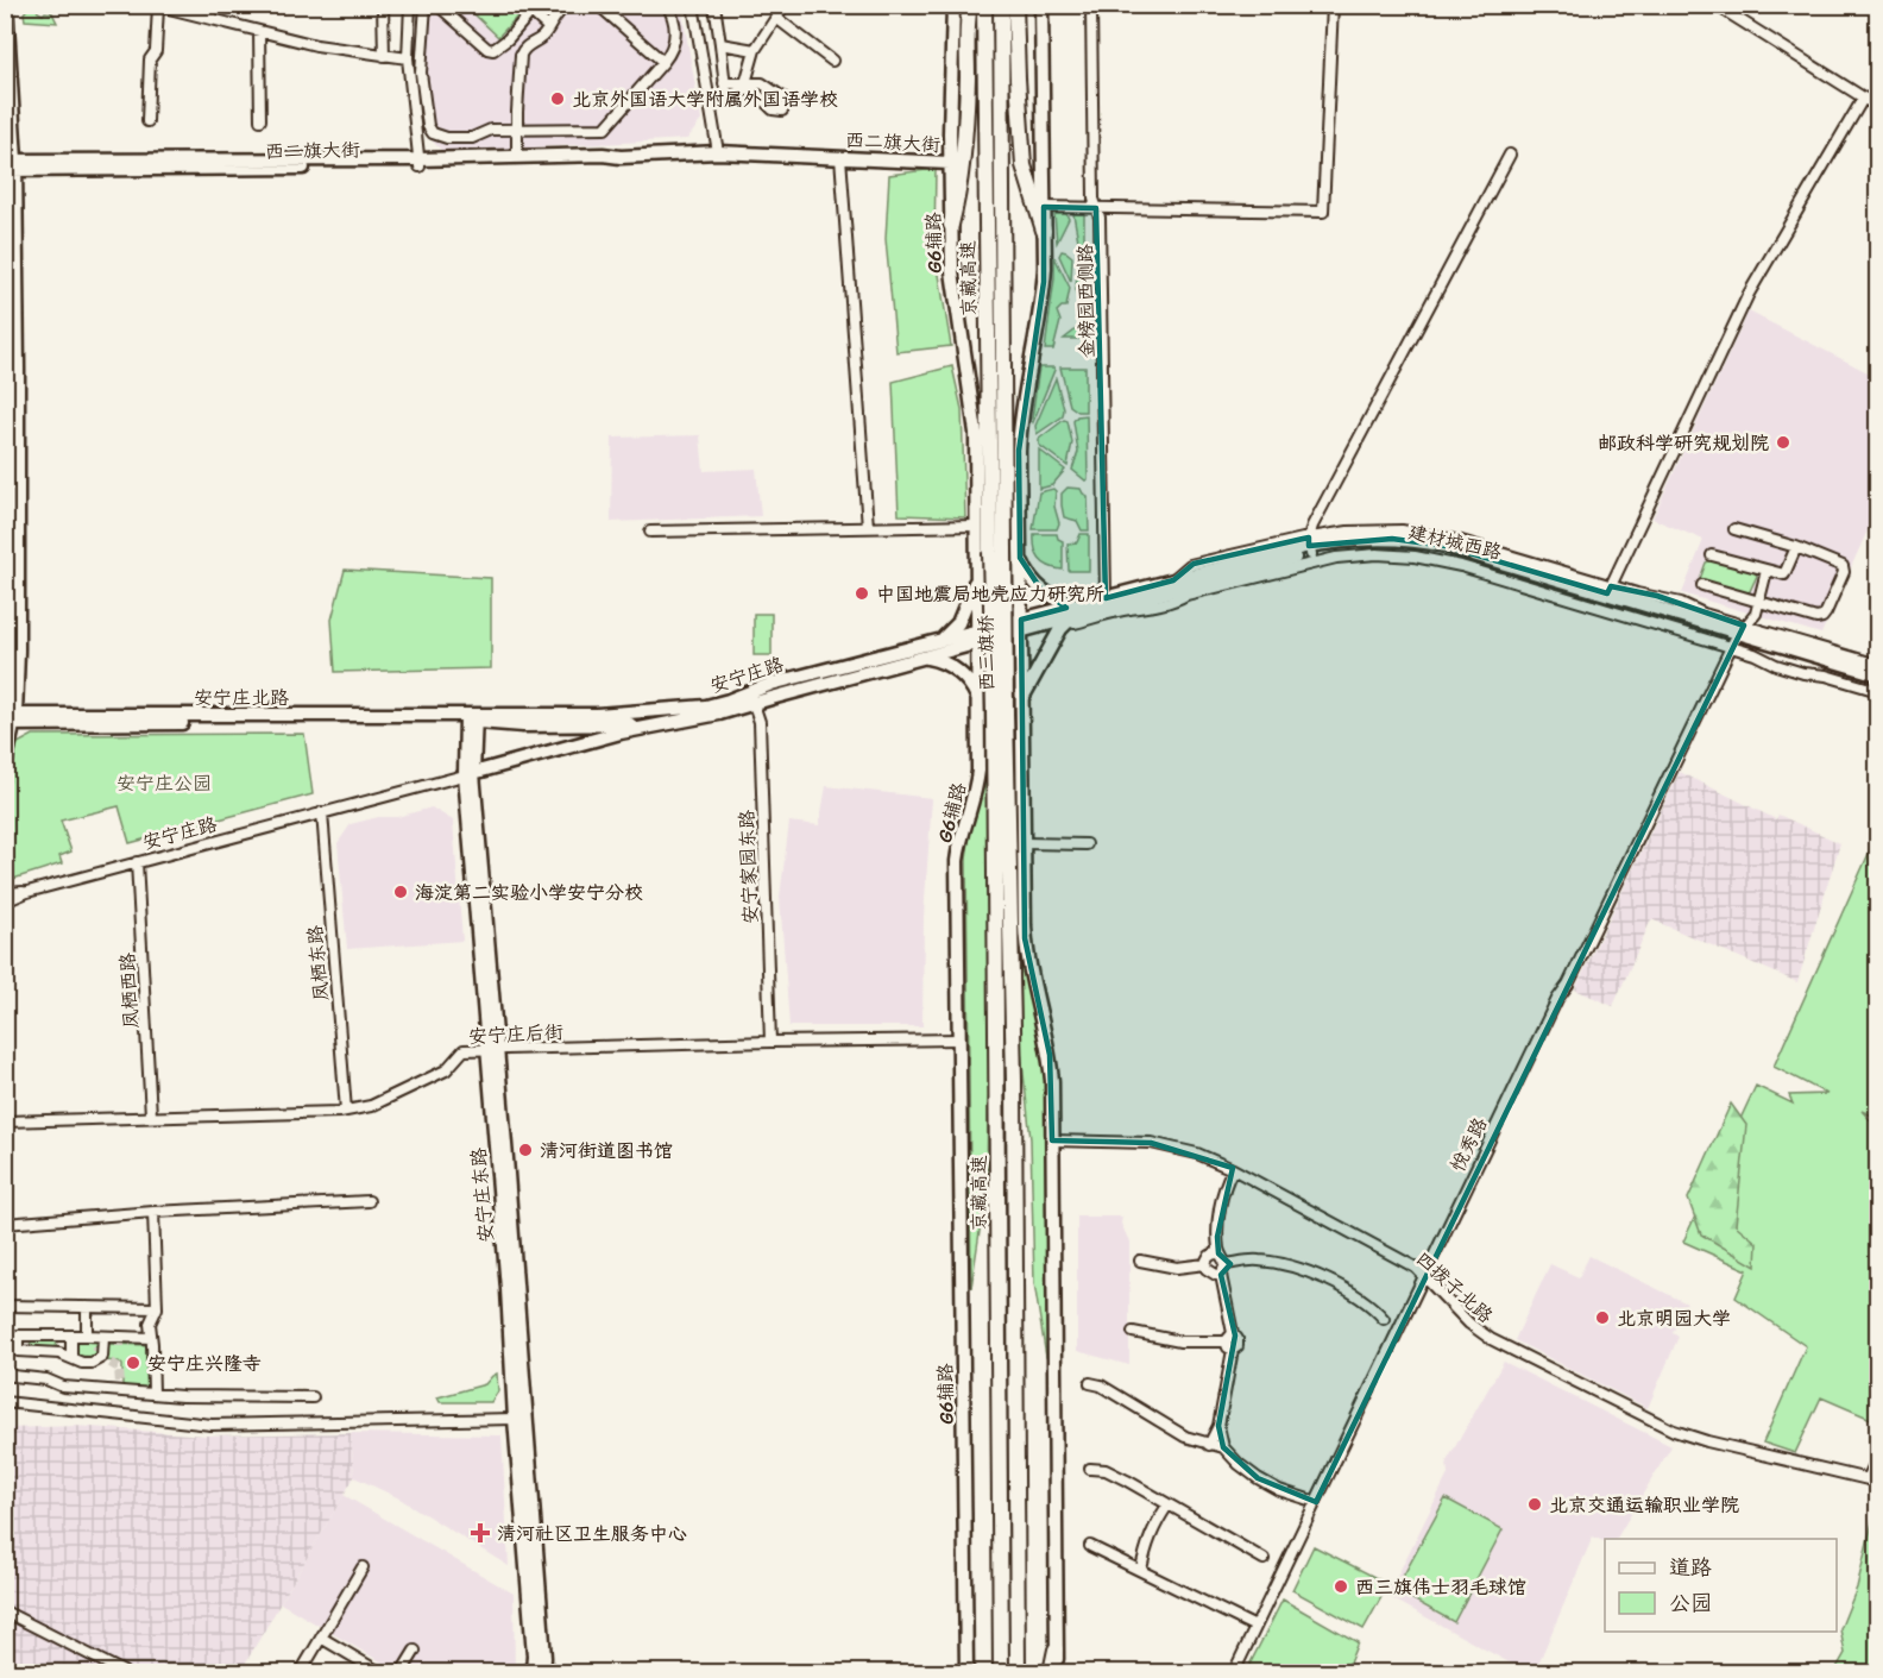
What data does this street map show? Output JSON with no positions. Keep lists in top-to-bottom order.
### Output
{
  "streets": {
    "highway": ["京藏高速", "西三旗桥"],
    "main road": [
      "西二旗大街",
      "G6辅路",
      "建材城西路",
      "安宁庄路",
      "安宁庄北路",
      "安宁庄东路"
    ],
    "street": [
      "金榜园西侧路",
      "安宁家园东路",
      "凤栖东路",
      "凤栖西路",
      "安宁庄后街",
      "悦秀路",
      "四拨子北路"
    ]
  },
  "crossings": [
    ["西二旗大街", "G6辅路"],
    ["G6辅路", "京藏高速"],
    ["G6辅路", "西三旗桥"],
    ["G6辅路", "安宁庄路"],
    ["G6辅路", "安宁庄后街"],
    ["京藏高速", "西三旗桥"],
    ["金榜园西侧路", "建材城西路"],
    ["建材城西路", "安宁庄路"],
    ["建材城西路", "悦秀路"],
    ["安宁庄路", "安宁庄北路"],
    ["安宁庄路", "安宁家园东路"],
    ["安宁庄路", "凤栖东路"],
    ["安宁庄路", "凤栖西路"],
    ["安宁庄路", "安宁庄东路"],
    ["安宁庄北路", "安宁庄东路"],
    ["安宁家园东路", "安宁庄后街"],
    ["凤栖东路", "安宁庄后街"],
    ["凤栖西路", "安宁庄后街"],
    ["安宁庄后街", "安宁庄东路"],
    ["悦秀路", "四拨子北路"]
  ],
  "parks": ["安宁庄公园"],
  "places": {
    "other": [
      "北京外国语大学附属外国语学校",
      "邮政科学研究规划院",
      "中国地震局地壳应力研究所",
      "海淀第二实验小学安宁分校",
      "清河街道图书馆",
      "北京明园大学",
      "安宁庄兴隆寺",
      "北京交通运输职业学院",
      "西三旗伟士羽毛球馆"
    ],
    "health": ["清河社区卫生服务中心"]
  },
  "legend": ["道路", "公园"]
}
